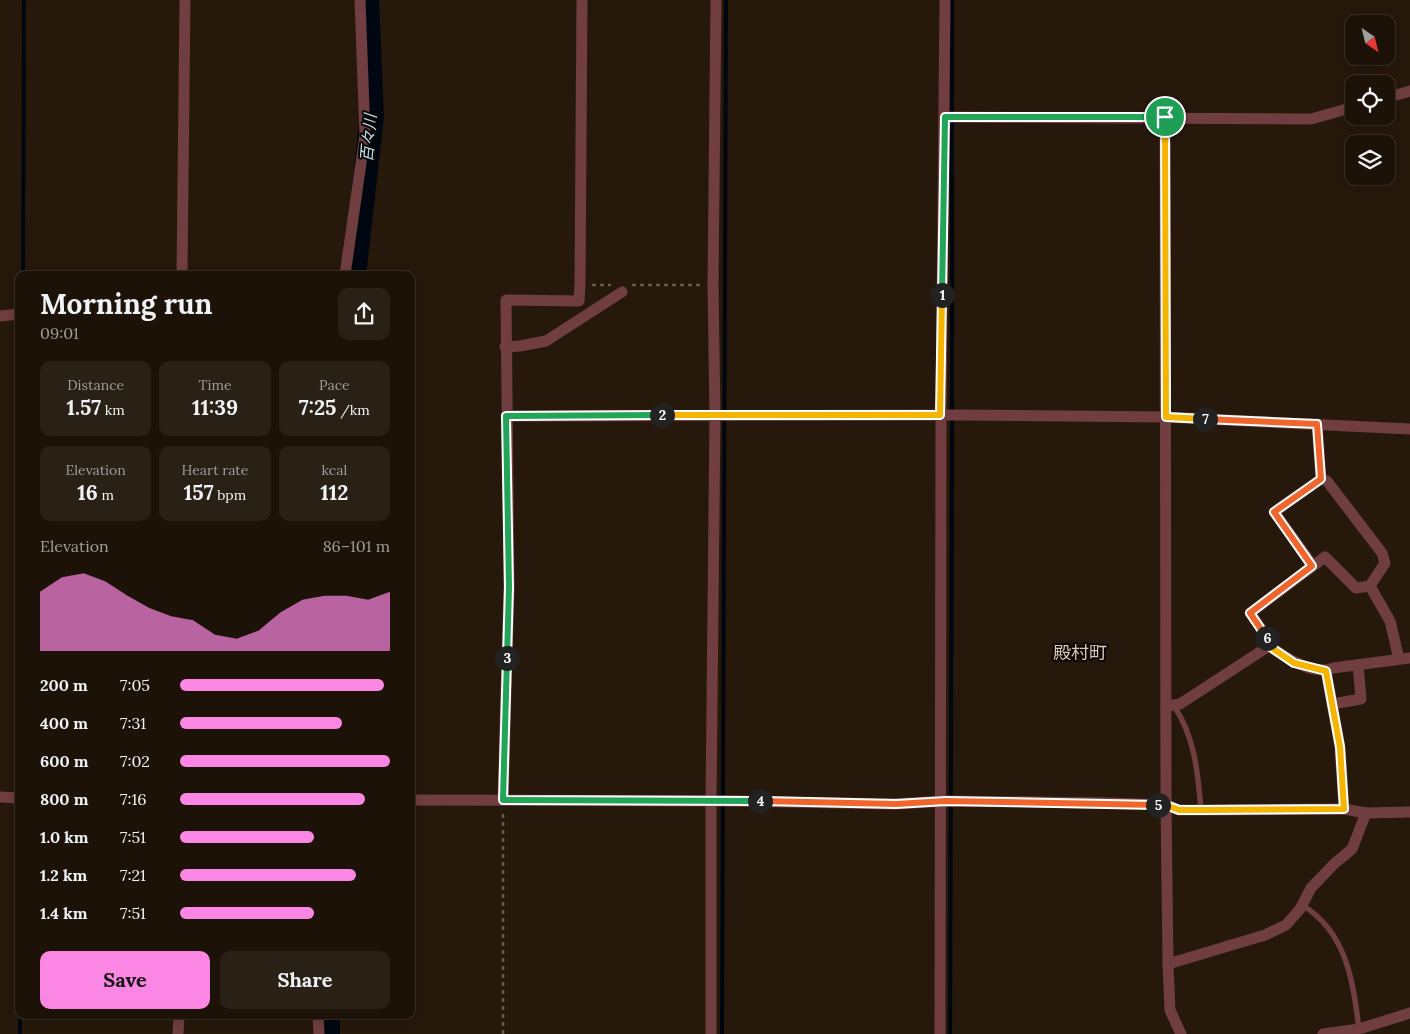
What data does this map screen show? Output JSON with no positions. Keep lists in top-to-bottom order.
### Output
{
  "districts": ["殿村町"],
  "water": ["百々川"],
  "north": "bottom right",
  "page": {
    "heading": ["Morning run", "09:01"],
    "pins": [
      "1",
      "2",
      "7",
      "6",
      "3",
      "4",
      "5"
    ],
    "stats": [
      ["Distance", "1.57 km"],
      ["Time", "11:39"],
      ["Pace", "7:25 /km"],
      ["Elevation", "16 m"],
      ["Heart rate", "157 bpm"],
      ["kcal", "112"]
    ],
    "chart": ["Elevation", "86–101 m"],
    "list": [
      {
        "name": "200 m",
        "note": "7:05"
      },
      {
        "name": "400 m",
        "note": "7:31"
      },
      {
        "name": "600 m",
        "note": "7:02"
      },
      {
        "name": "800 m",
        "note": "7:16"
      },
      {
        "name": "1.0 km",
        "note": "7:51"
      },
      {
        "name": "1.2 km",
        "note": "7:21"
      },
      {
        "name": "1.4 km",
        "note": "7:51"
      }
    ],
    "buttons": ["Save", "Share"]
  }
}
